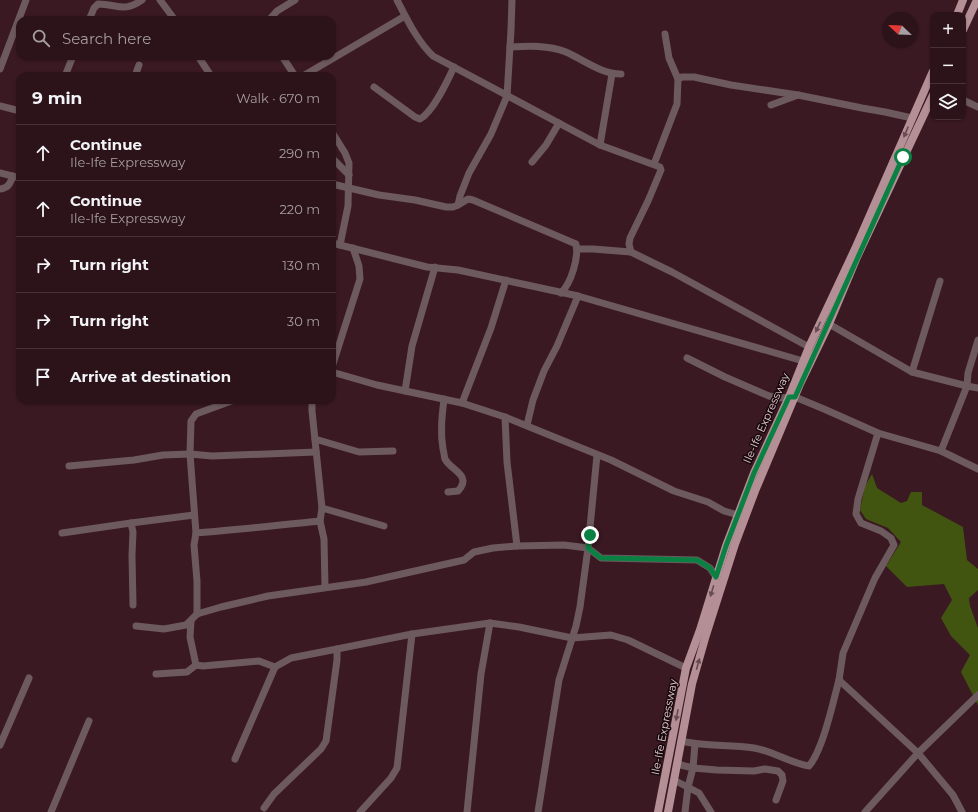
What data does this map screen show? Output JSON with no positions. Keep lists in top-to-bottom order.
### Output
{
  "streets": {
    "main road": ["Ile-Ife Expressway"]
  },
  "north": "top left",
  "page": {
    "map_buttons": ["+", "−"],
    "search": "Search here",
    "heading": ["9 min", "Walk · 670 m"],
    "list": [
      ["Continue", "Ile-Ife Expressway", "290 m"],
      ["Continue", "Ile-Ife Expressway", "220 m"],
      ["Turn right", "130 m"],
      ["Turn right", "30 m"],
      "Arrive at destination"
    ]
  }
}
